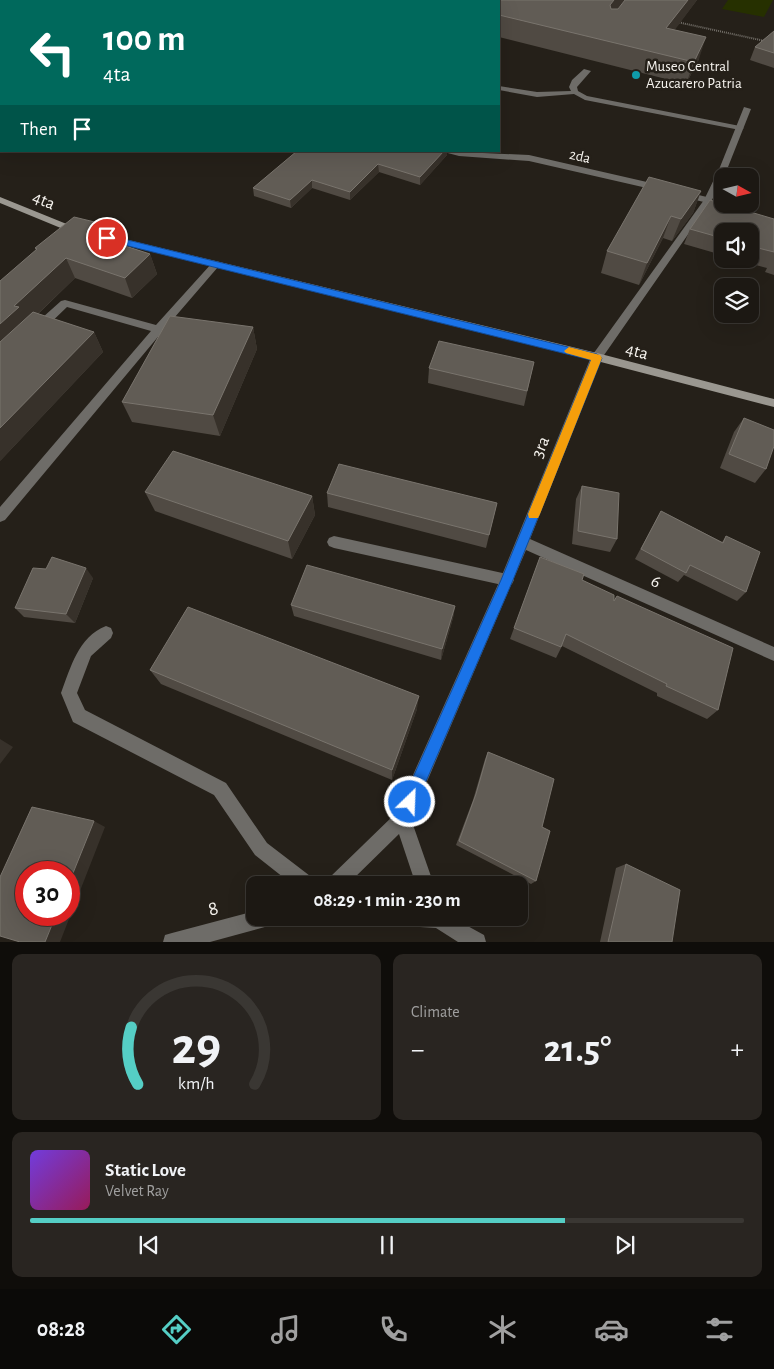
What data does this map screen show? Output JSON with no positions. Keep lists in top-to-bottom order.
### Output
{
  "streets": {
    "street": [
      "2da",
      "4ta",
      "3ra",
      "6",
      "8"
    ]
  },
  "crossings": [
    ["2da", "3ra"],
    ["4ta", "3ra"],
    ["3ra", "6"]
  ],
  "places": ["Museo Central Azucarero Patria"],
  "north": "right",
  "page": {
    "turn": ["100 m", "4ta"],
    "then": "Then",
    "limit": "30",
    "trip": "08:29 · 1 min · 230 m",
    "tile": "Climate",
    "heat": ["−", "21.5°", "+"],
    "song": ["Static Love", "Velvet Ray"],
    "tabs": "08:28",
    "gauge": ["29", "km/h"]
  }
}
